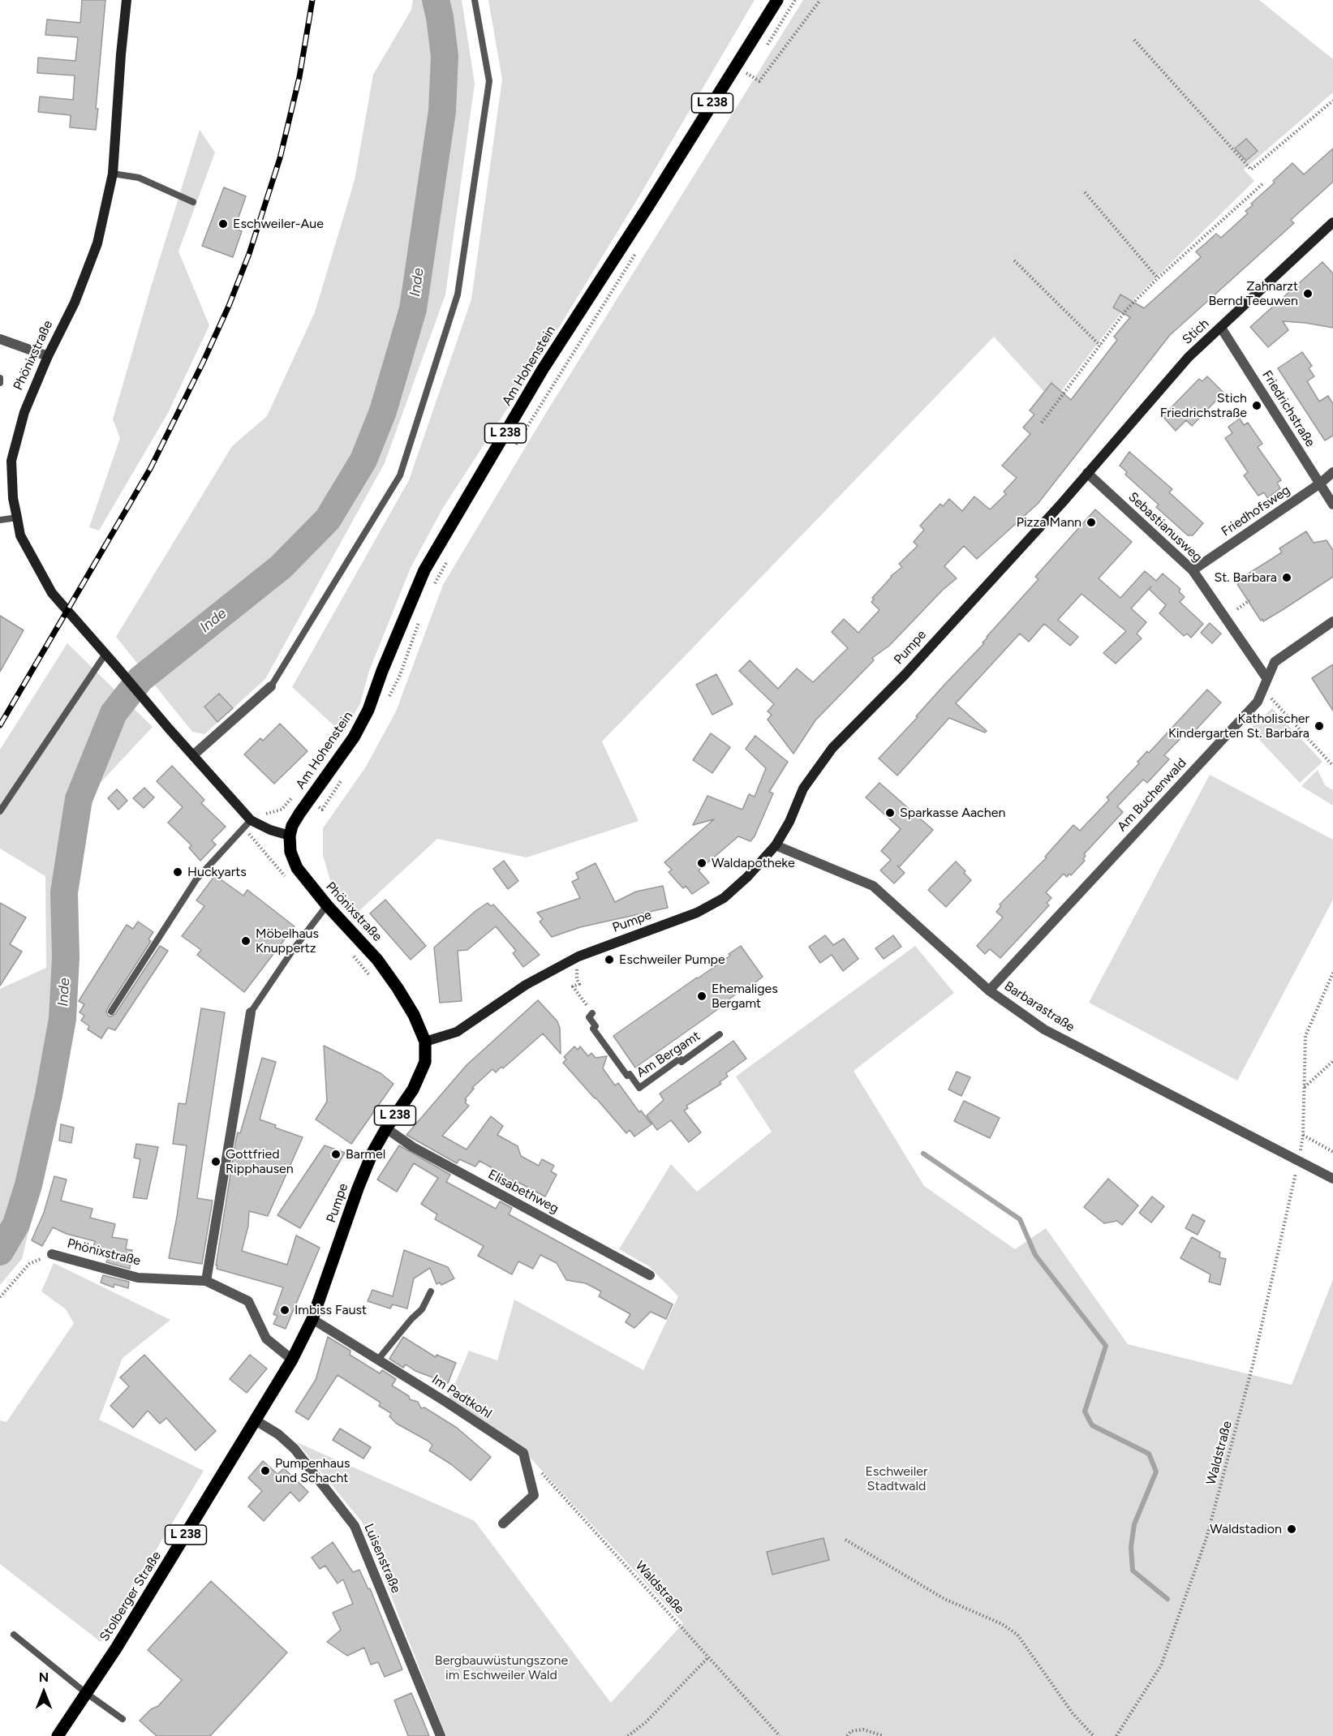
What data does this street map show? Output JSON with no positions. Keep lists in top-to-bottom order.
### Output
{
  "streets": {
    "main road": [
      "L 238",
      "Stich",
      "Phönixstraße",
      "Am Hohenstein",
      "Pumpe",
      "Stolberger Straße"
    ],
    "street": [
      "Friedrichstraße",
      "Friedhofsweg",
      "Sebastianusweg",
      "Am Buchenwald",
      "Barbarastraße",
      "Elisabethweg",
      "Im Padtkohl",
      "Luisenstraße"
    ],
    "lane": ["Am Bergamt"],
    "path": ["Waldstraße"]
  },
  "crossings": [
    ["Stich", "Friedrichstraße"],
    ["Stich", "Sebastianusweg"],
    ["Stich", "Pumpe"],
    ["Phönixstraße", "Am Hohenstein"],
    ["Phönixstraße", "Pumpe"],
    ["Friedrichstraße", "Friedhofsweg"],
    ["Friedhofsweg", "Sebastianusweg"],
    ["Sebastianusweg", "Pumpe"],
    ["Sebastianusweg", "Am Buchenwald"],
    ["Pumpe", "Barbarastraße"],
    ["Pumpe", "Elisabethweg"],
    ["Pumpe", "Im Padtkohl"],
    ["Pumpe", "Luisenstraße"],
    ["Pumpe", "Stolberger Straße"],
    ["Am Buchenwald", "Barbarastraße"],
    ["Barbarastraße", "Waldstraße"],
    ["Im Padtkohl", "Waldstraße"],
    ["Luisenstraße", "Stolberger Straße"]
  ],
  "water": ["Inde"],
  "parks": ["Eschweiler Stadtwald", "Bergbauwüstungszone im Eschweiler Wald"],
  "places": [
    "Eschweiler-Aue",
    "Zahnarzt Bernd Teeuwen",
    "Stich Friedrichstraße",
    "Pizza Mann",
    "St. Barbara",
    "Katholischer Kindergarten St. Barbara",
    "Sparkasse Aachen",
    "Waldapotheke",
    "Huckyarts",
    "Möbelhaus Knuppertz",
    "Eschweiler Pumpe",
    "Ehemaliges Bergamt",
    "Barmel",
    "Gottfried Ripphausen",
    "Imbiss Faust",
    "Pumpenhaus und Schacht",
    "Waldstadion"
  ],
  "north": "top"
}
